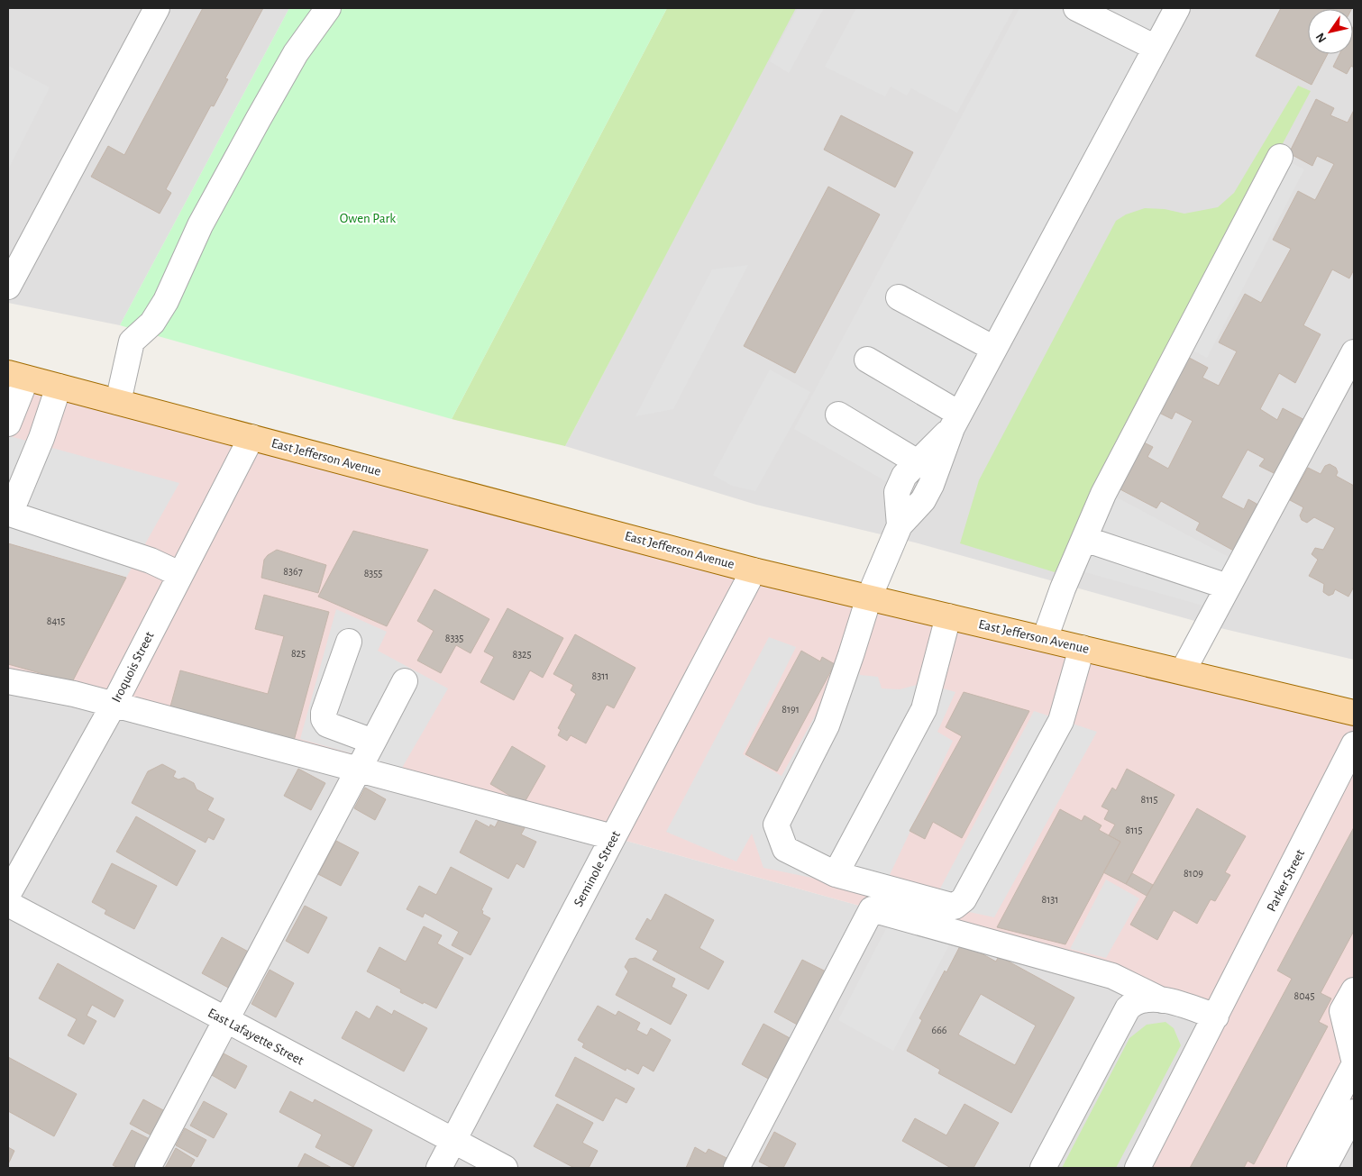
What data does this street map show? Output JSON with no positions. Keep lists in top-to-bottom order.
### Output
{
  "streets": {
    "main road": ["East Jefferson Avenue"],
    "street": [
      "Iroquois Street",
      "Seminole Street",
      "Parker Street",
      "East Lafayette Street"
    ]
  },
  "crossings": [
    ["East Jefferson Avenue", "Iroquois Street"],
    ["East Jefferson Avenue", "Seminole Street"],
    ["Seminole Street", "East Lafayette Street"]
  ],
  "parks": ["Owen Park"],
  "house_numbers": [
    "8367",
    "8355",
    "8415",
    "8335",
    "825",
    "8325",
    "8311",
    "8191",
    "8115",
    "8115",
    "8109",
    "8131",
    "8045",
    "666"
  ],
  "north": "bottom left"
}
